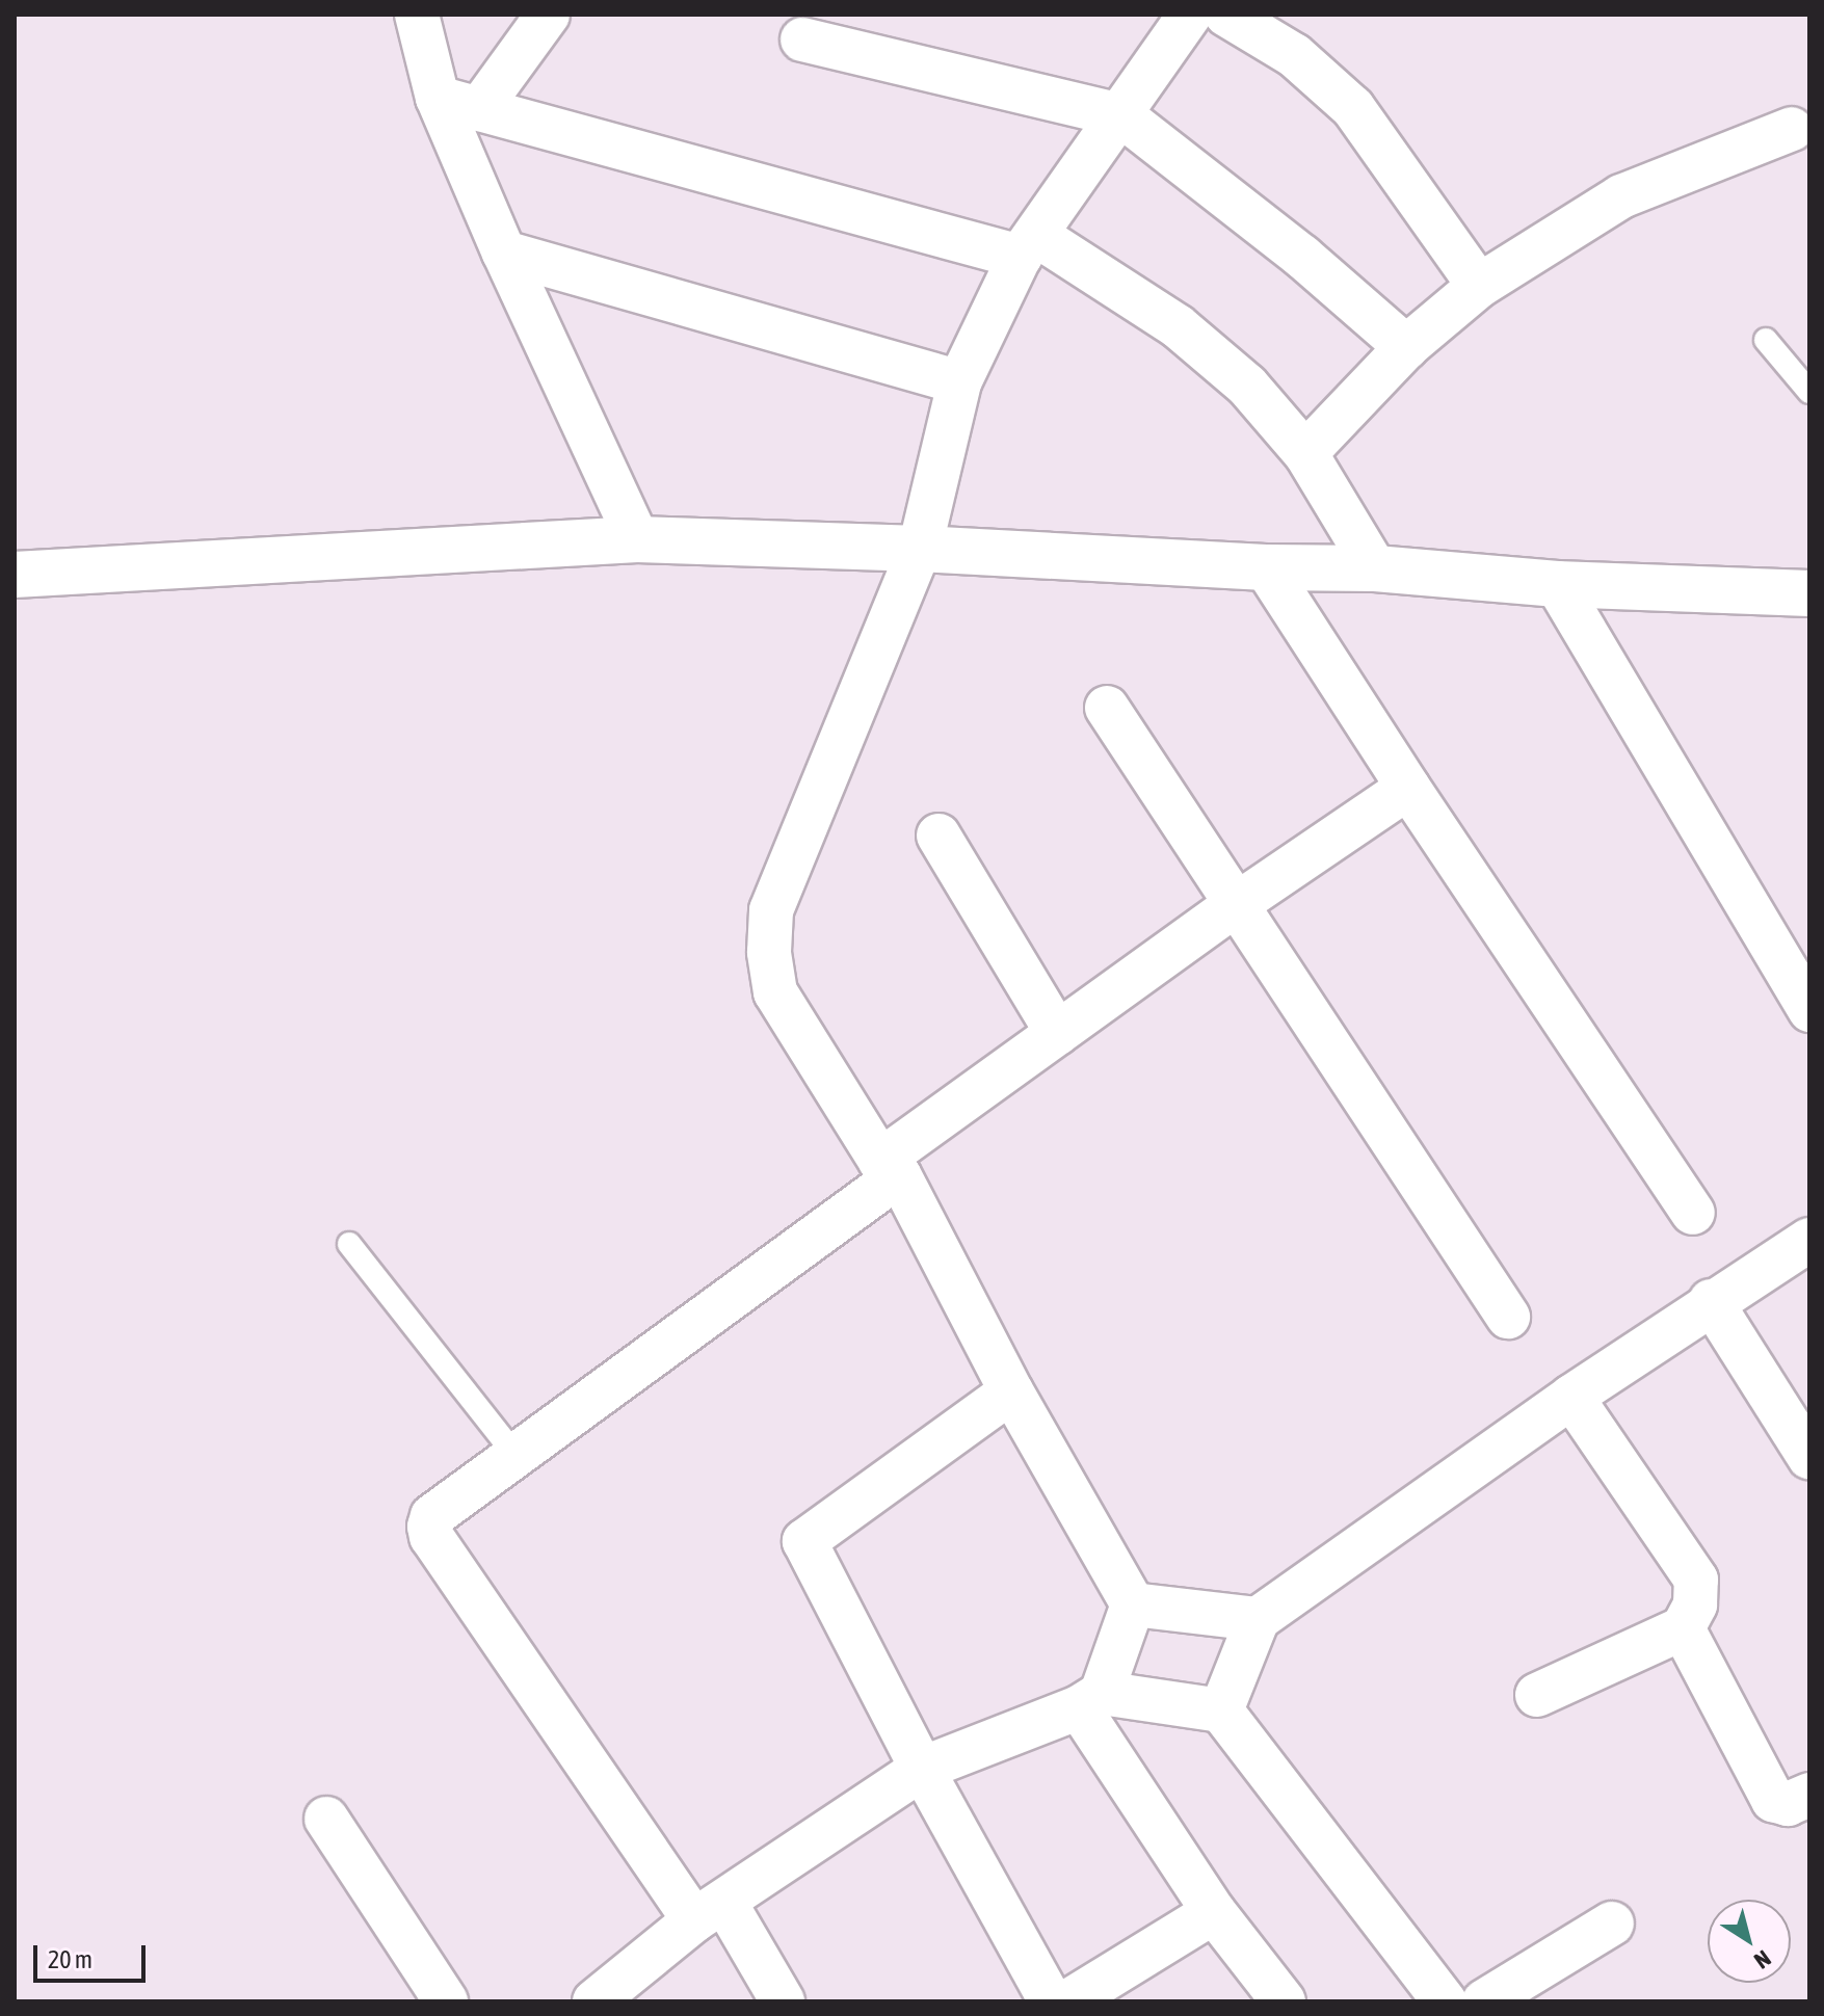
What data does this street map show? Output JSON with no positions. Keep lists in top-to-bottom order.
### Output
{
  "scale_bar": "20 m",
  "north": "bottom right"
}
